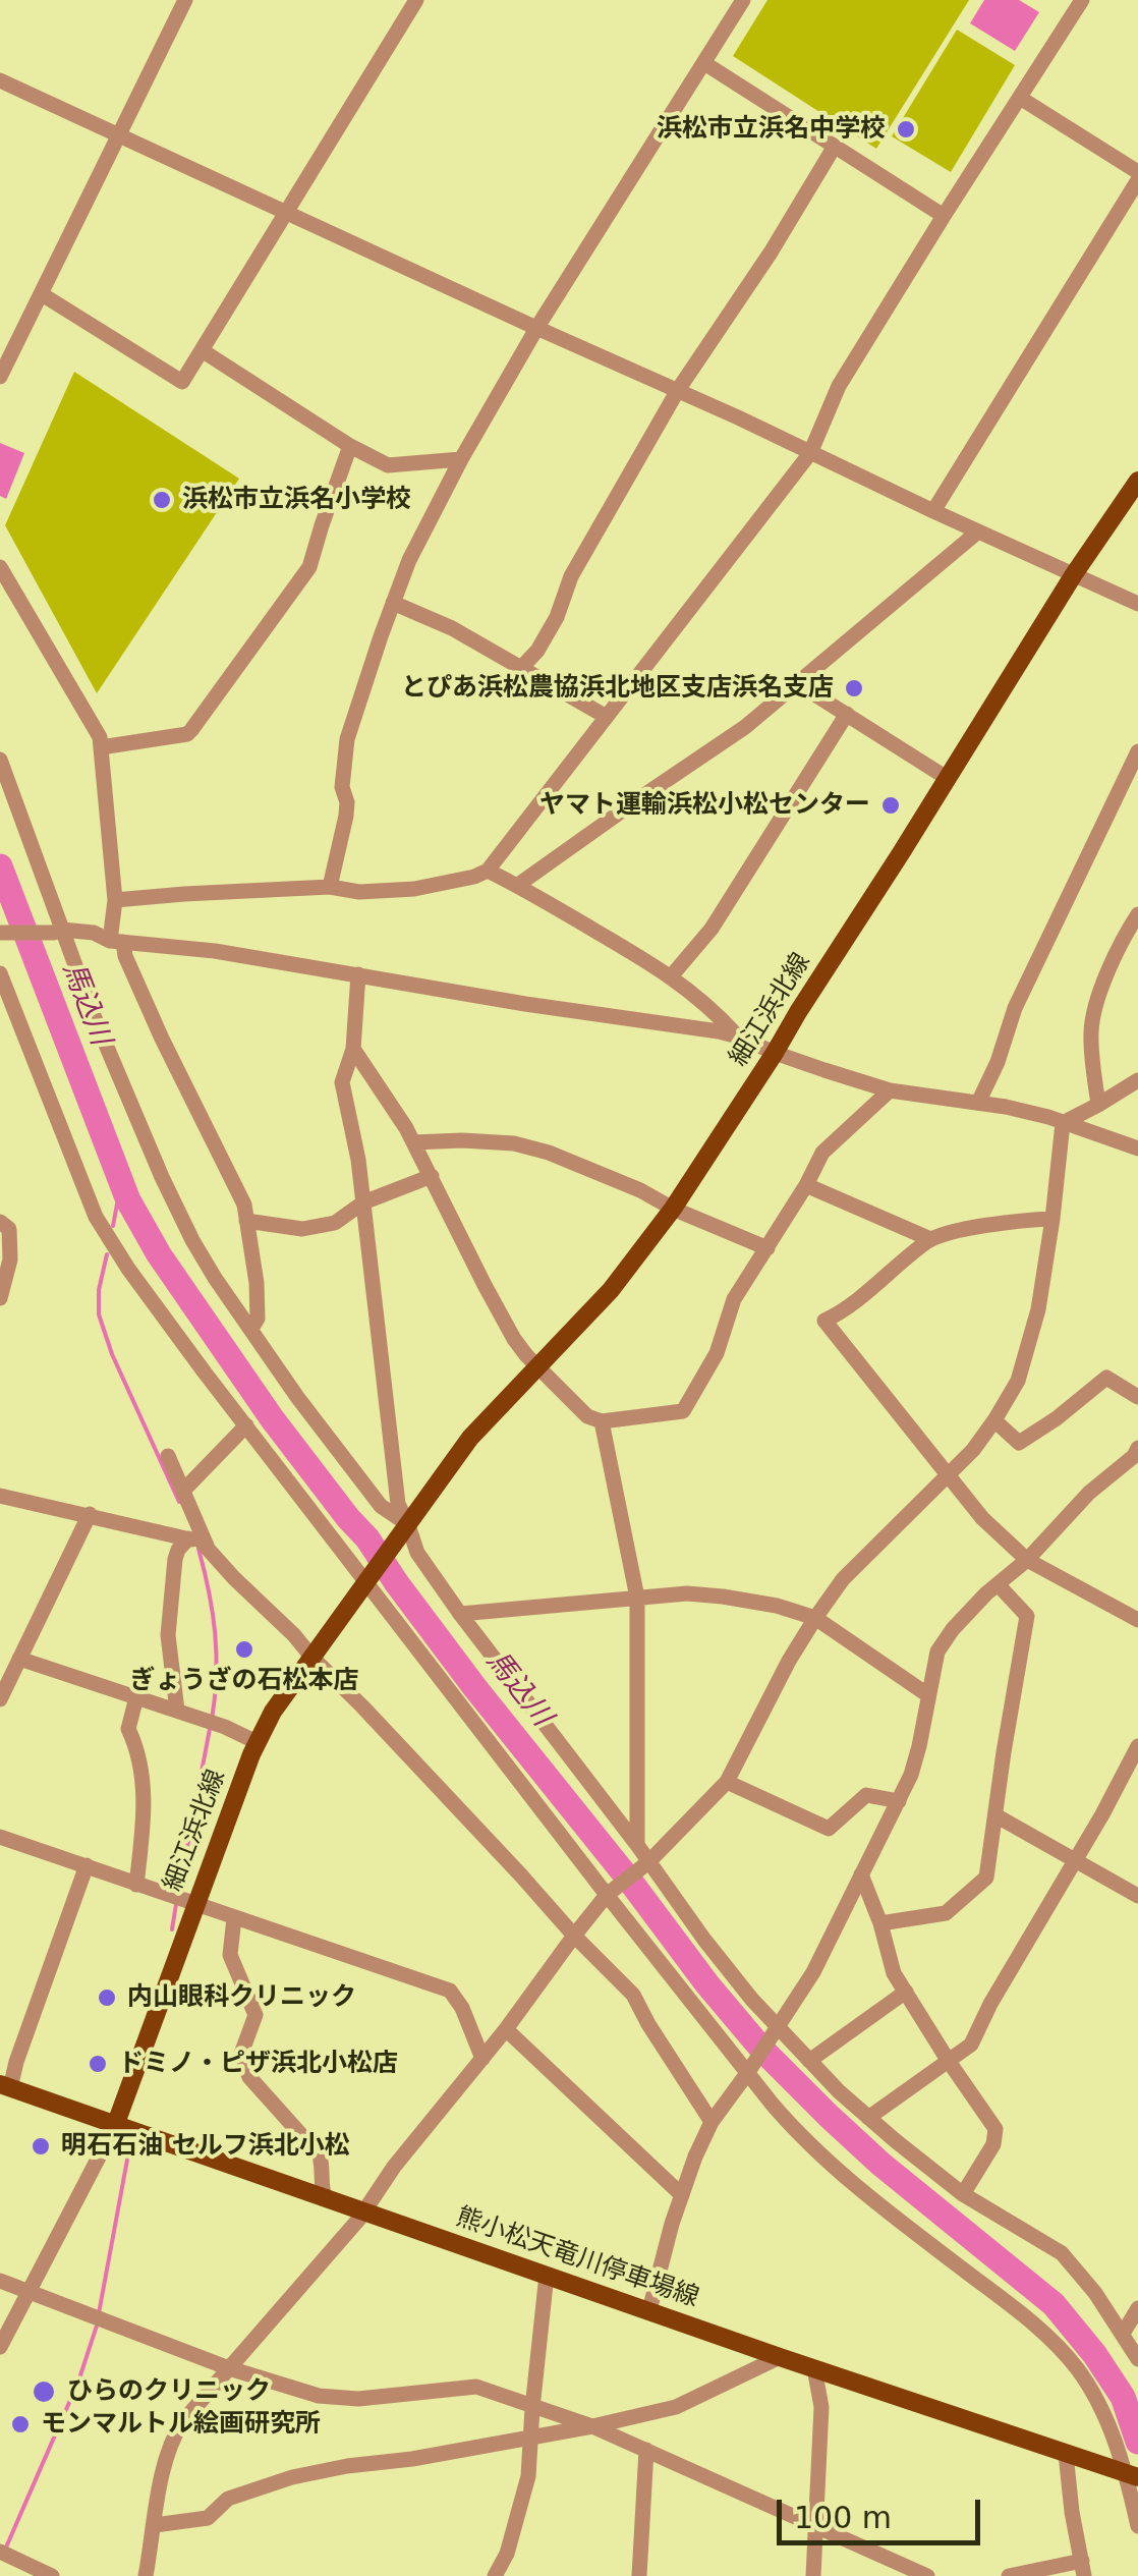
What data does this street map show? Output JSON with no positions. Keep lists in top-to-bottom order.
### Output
{
  "streets": {
    "main road": ["細江浜北線", "熊小松天竜川停車場線"]
  },
  "crossings": [
    ["細江浜北線", "熊小松天竜川停車場線"]
  ],
  "water": ["馬込川"],
  "places": [
    "浜松市立浜名中学校",
    "浜松市立浜名小学校",
    "とぴあ浜松農協浜北地区支店浜名支店",
    "ヤマト運輸浜松小松センター",
    "ぎょうざの石松本店",
    "内山眼科クリニック",
    "ドミノ・ピザ浜北小松店",
    "明石石油 セルフ浜北小松",
    "ひらのクリニック",
    "モンマルトル絵画研究所"
  ],
  "scale_bar": "100 m"
}
